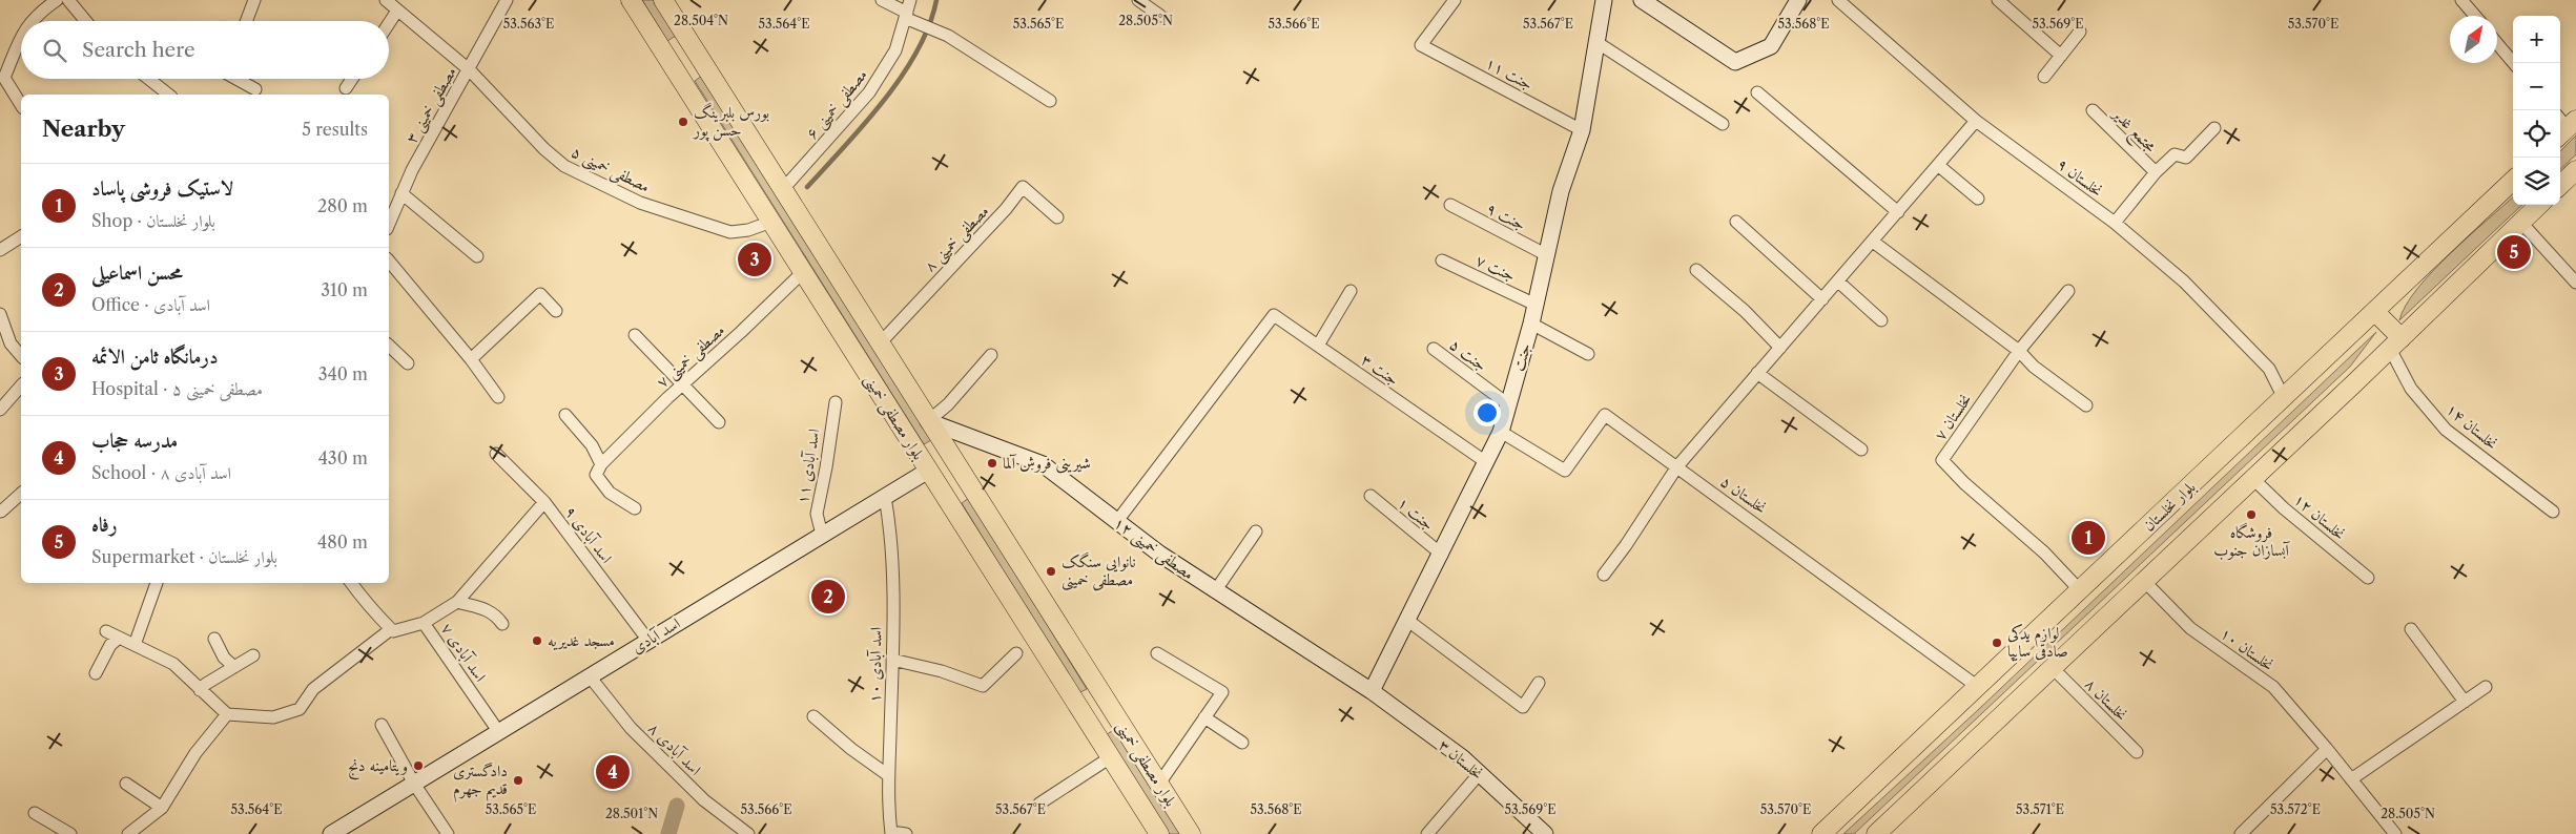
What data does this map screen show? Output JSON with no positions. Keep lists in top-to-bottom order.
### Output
{
  "streets": {
    "main road": ["بلوار مصطفی خمینی", "بلوار نخلستان"],
    "street": [
      "جنت ۱۱",
      "مصطفی خمینی ۶",
      "مصطفی خمینی ۳",
      "مجتمع غدیر",
      "مصطفی خمینی ۵",
      "نخلستان ۹",
      "جنت ۹",
      "مصطفی خمینی ۸",
      "جنت ۷",
      "جنت ۵",
      "مصطفی خمینی ۷",
      "جنت",
      "جنت ۳",
      "نخلستان ۷",
      "نخلستان ۱۴",
      "اسد آبادی ۱۱",
      "نخلستان ۵",
      "جنت ۱",
      "نخلستان ۱۲",
      "اسد آبادی ۹",
      "مصطفی خمینی ۱۲",
      "اسد آبادی",
      "نخلستان ۱۰",
      "اسد آبادی ۷",
      "اسد آبادی ۱۰",
      "نخلستان ۸",
      "اسد آبادی ۸",
      "نخلستان ۳"
    ]
  },
  "crossings": [
    ["جنت ۱۱", "جنت"],
    ["مصطفی خمینی ۶", "بلوار مصطفی خمینی"],
    ["مصطفی خمینی ۳", "مصطفی خمینی ۵"],
    ["مجتمع غدیر", "نخلستان ۹"],
    ["مصطفی خمینی ۵", "بلوار مصطفی خمینی"],
    ["نخلستان ۹", "بلوار نخلستان"],
    ["جنت ۹", "جنت"],
    ["مصطفی خمینی ۸", "بلوار مصطفی خمینی"],
    ["جنت ۷", "جنت"],
    ["جنت ۵", "جنت"],
    ["مصطفی خمینی ۷", "بلوار مصطفی خمینی"],
    ["جنت", "جنت ۳"],
    ["جنت", "نخلستان ۵"],
    ["جنت", "جنت ۱"],
    ["جنت", "مصطفی خمینی ۱۲"],
    ["جنت", "نخلستان ۳"],
    ["جنت ۳", "مصطفی خمینی ۱۲"],
    ["بلوار مصطفی خمینی", "مصطفی خمینی ۱۲"],
    ["بلوار مصطفی خمینی", "اسد آبادی"],
    ["نخلستان ۷", "بلوار نخلستان"],
    ["اسد آبادی ۱۱", "اسد آبادی"],
    ["نخلستان ۵", "بلوار نخلستان"],
    ["اسد آبادی ۹", "اسد آبادی"],
    ["مصطفی خمینی ۱۲", "نخلستان ۳"],
    ["اسد آبادی", "اسد آبادی ۷"],
    ["اسد آبادی", "اسد آبادی ۱۰"],
    ["اسد آبادی", "اسد آبادی ۸"]
  ],
  "places": [
    "بورس بلبرینگ حسن پور",
    "شیرینی فروش آلما",
    "فروشگاه آبسازان جنوب",
    "نانوایی سنگک مصطفی خمینی",
    "مسجد غدیریه",
    "لوازم یدکی صادقی سایپا",
    "ویتامینه دنج",
    "دادگستری قدیم جهرم"
  ],
  "north": "top right",
  "page": {
    "map_buttons": ["+", "−"],
    "search": "Search here",
    "heading": ["Nearby", "5 results"],
    "list": [
      {
        "mark": "1",
        "name": "لاستیک فروشی پاساد",
        "note": "Shop · بلوار نخلستان",
        "value": "280 m"
      },
      {
        "mark": "2",
        "name": "محسن اسماعیلی",
        "note": "Office · اسد آبادی",
        "value": "310 m"
      },
      {
        "mark": "3",
        "name": "درمانگاه ثامن الائمه",
        "note": "Hospital · مصطفی خمینی ۵",
        "value": "340 m"
      },
      {
        "mark": "4",
        "name": "مدرسه حجاب",
        "note": "School · اسد آبادی ۸",
        "value": "430 m"
      },
      {
        "mark": "5",
        "name": "رفاه",
        "note": "Supermarket · بلوار نخلستان",
        "value": "480 m"
      }
    ],
    "pins": [
      "5",
      "3",
      "1",
      "2",
      "4"
    ]
  },
  "coordinates": [
    "28.504°N",
    "28.505°N",
    "53.563°E",
    "53.564°E",
    "53.565°E",
    "53.566°E",
    "53.567°E",
    "53.568°E",
    "53.569°E",
    "53.570°E",
    "53.571°E",
    "53.572°E",
    "28.501°N"
  ]
}
